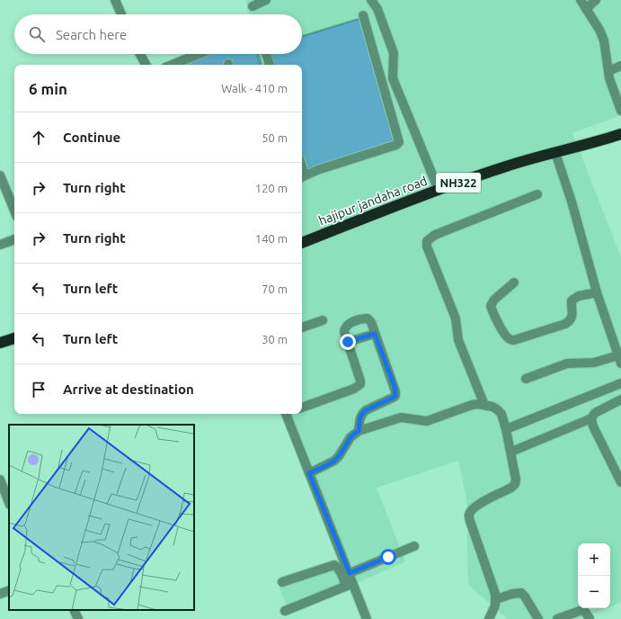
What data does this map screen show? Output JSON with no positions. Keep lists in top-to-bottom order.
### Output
{
  "streets": {
    "highway": ["NH322", "hajipur jandaha road"]
  },
  "page": {
    "search": "Search here",
    "heading": ["6 min", "Walk · 410 m"],
    "list": [
      ["Continue", "50 m"],
      ["Turn right", "120 m"],
      ["Turn right", "140 m"],
      ["Turn left", "70 m"],
      ["Turn left", "30 m"],
      "Arrive at destination"
    ],
    "map_buttons": ["+", "−"]
  }
}
